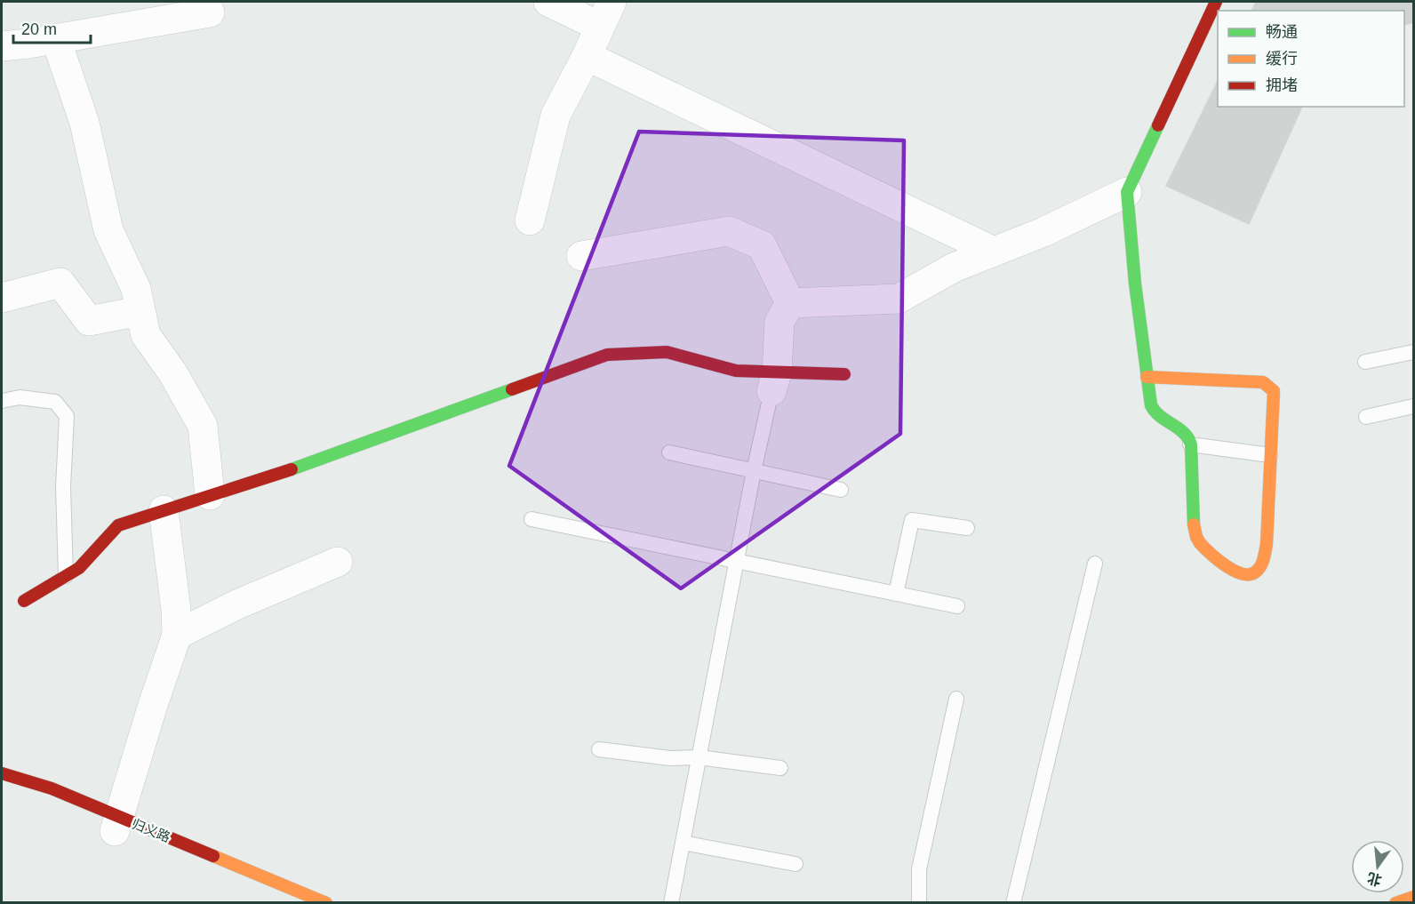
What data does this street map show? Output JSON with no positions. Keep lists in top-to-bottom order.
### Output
{
  "legend": ["畅通", "缓行", "拥堵"],
  "scale_bar": "20 m",
  "north": "bottom"
}
